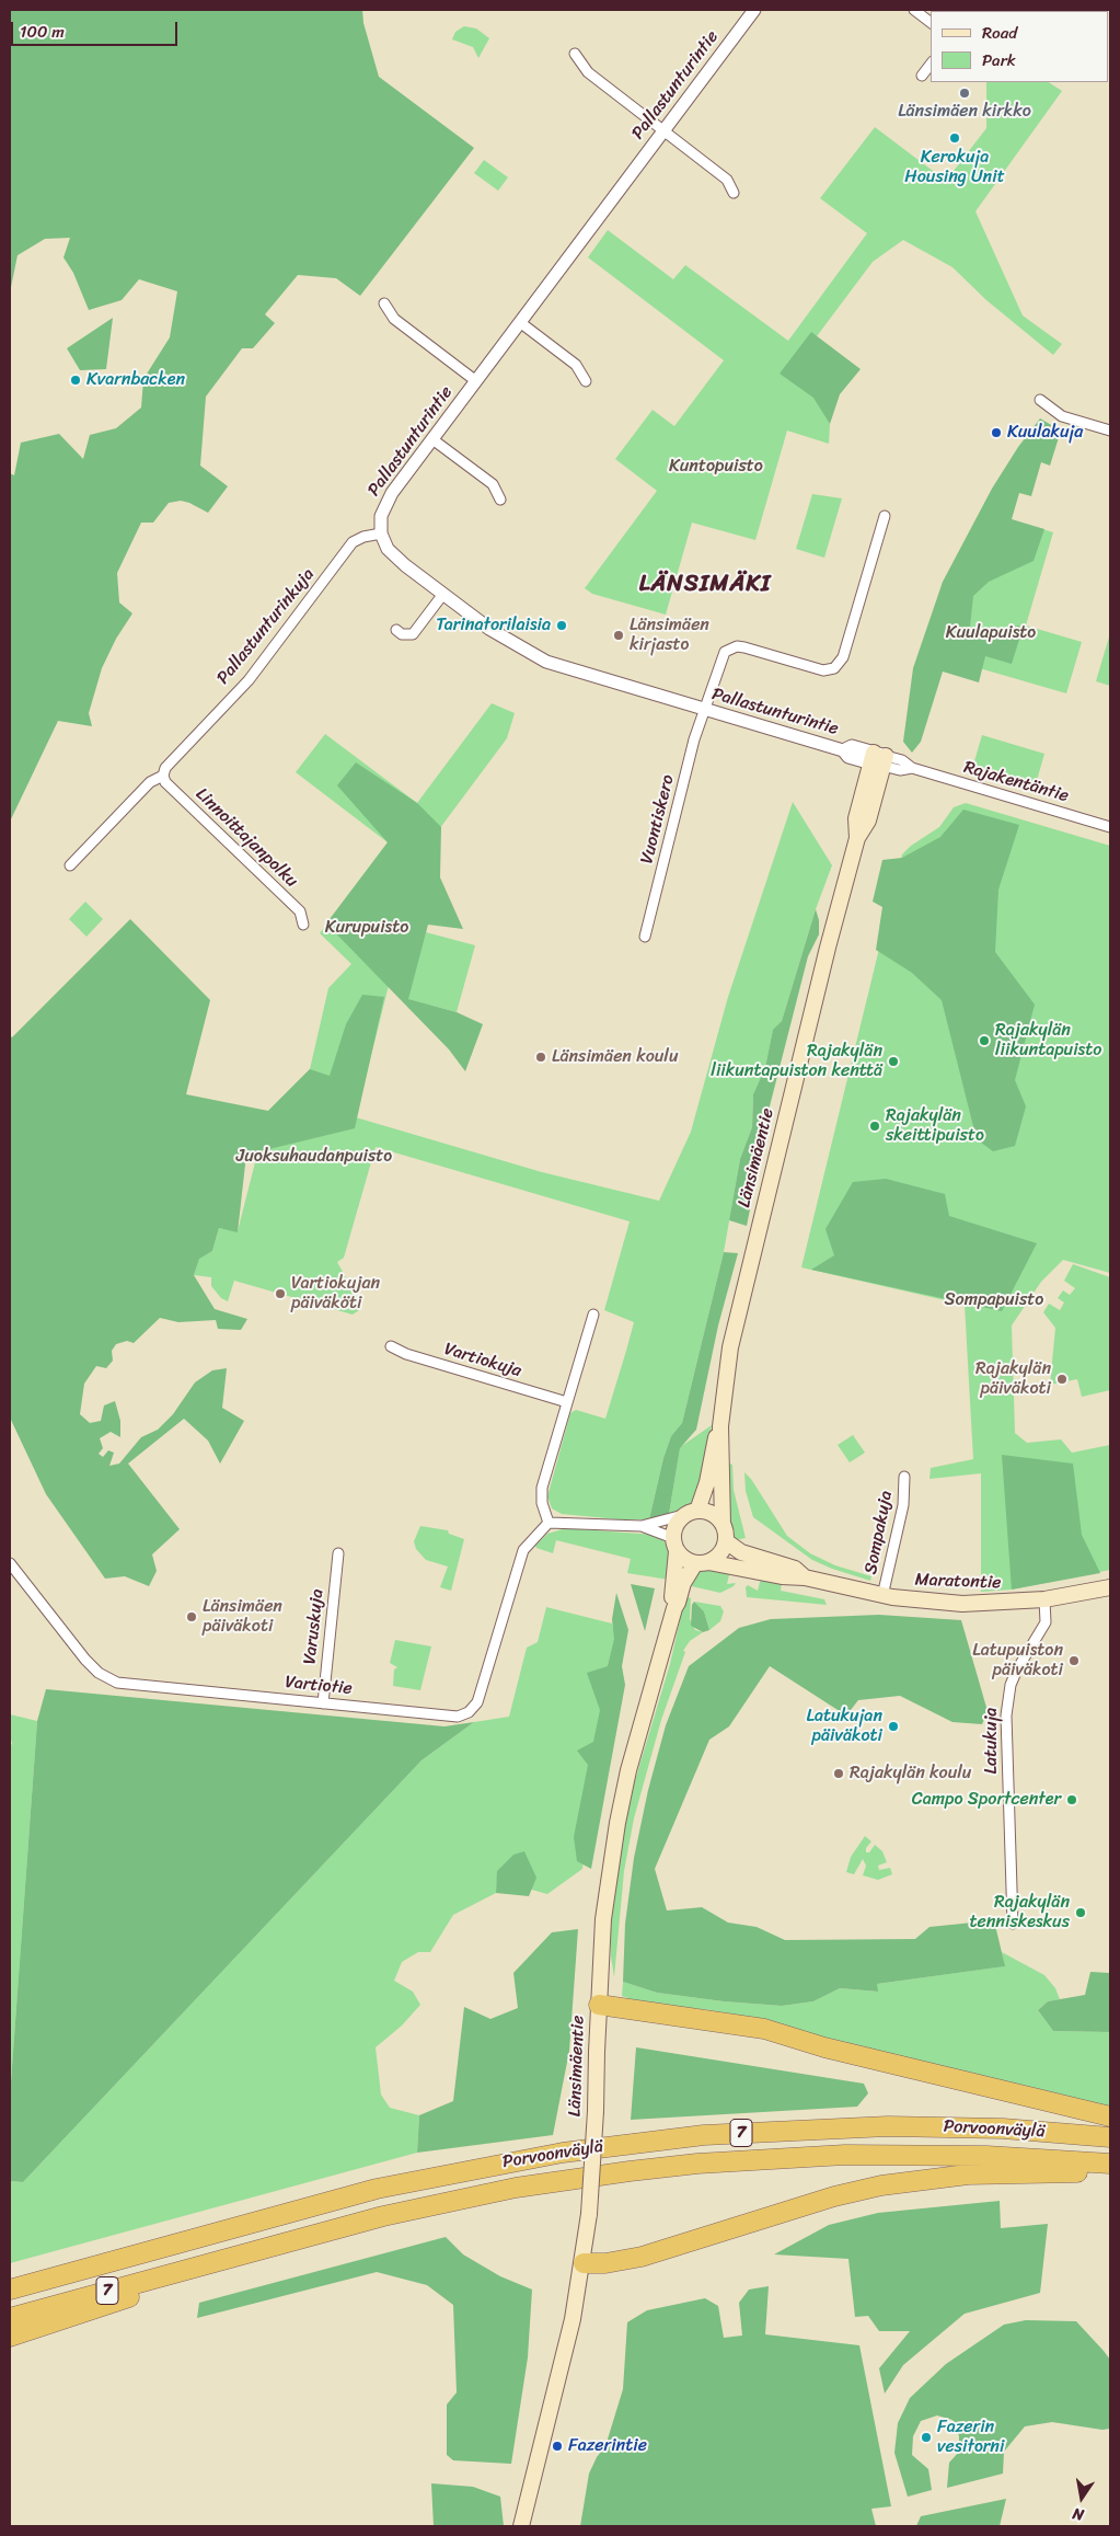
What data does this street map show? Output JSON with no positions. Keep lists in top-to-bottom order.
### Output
{
  "streets": {
    "highway": ["Porvoonväylä", "7"],
    "main road": ["Länsimäentie", "Maratontie"],
    "street": [
      "Pallastunturintie",
      "Pallastunturinkuja",
      "Rajakentäntie",
      "Vuontiskero",
      "Linnoittajanpolku",
      "Vartiokuja",
      "Sompakuja",
      "Varuskuja",
      "Vartiotie",
      "Latukuja"
    ]
  },
  "crossings": [
    ["Pallastunturintie", "Pallastunturinkuja"],
    ["Pallastunturintie", "Rajakentäntie"],
    ["Pallastunturintie", "Vuontiskero"],
    ["Pallastunturintie", "Länsimäentie"],
    ["Pallastunturinkuja", "Linnoittajanpolku"],
    ["Rajakentäntie", "Länsimäentie"],
    ["Länsimäentie", "Maratontie"],
    ["Sompakuja", "Maratontie"],
    ["Maratontie", "Latukuja"],
    ["Varuskuja", "Vartiotie"]
  ],
  "districts": ["LÄNSIMÄKI"],
  "parks": [
    "Kuntopuisto",
    "Kuulapuisto",
    "Kurupuisto",
    "Juoksuhaudanpuisto",
    "Sompapuisto"
  ],
  "places": [
    "Länsimäen kirkko",
    "Kerokuja Housing Unit",
    "Kvarnbacken",
    "Kuulakuja",
    "Tarinatorilaisia",
    "Länsimäen kirjasto",
    "Rajakylän liikuntapuisto",
    "Länsimäen koulu",
    "Rajakylän liikuntapuiston kenttä",
    "Rajakylän skeittipuisto",
    "Vartiokujan päiväköti",
    "Rajakylän päiväkoti",
    "Länsimäen päiväkoti",
    "Latupuiston päiväkoti",
    "Latukujan päiväkoti",
    "Rajakylän koulu",
    "Campo Sportcenter",
    "Rajakylän tenniskeskus",
    "Fazerin vesitorni",
    "Fazerintie"
  ],
  "legend": ["Road", "Park"],
  "scale_bar": "100 m",
  "north": "bottom"
}
